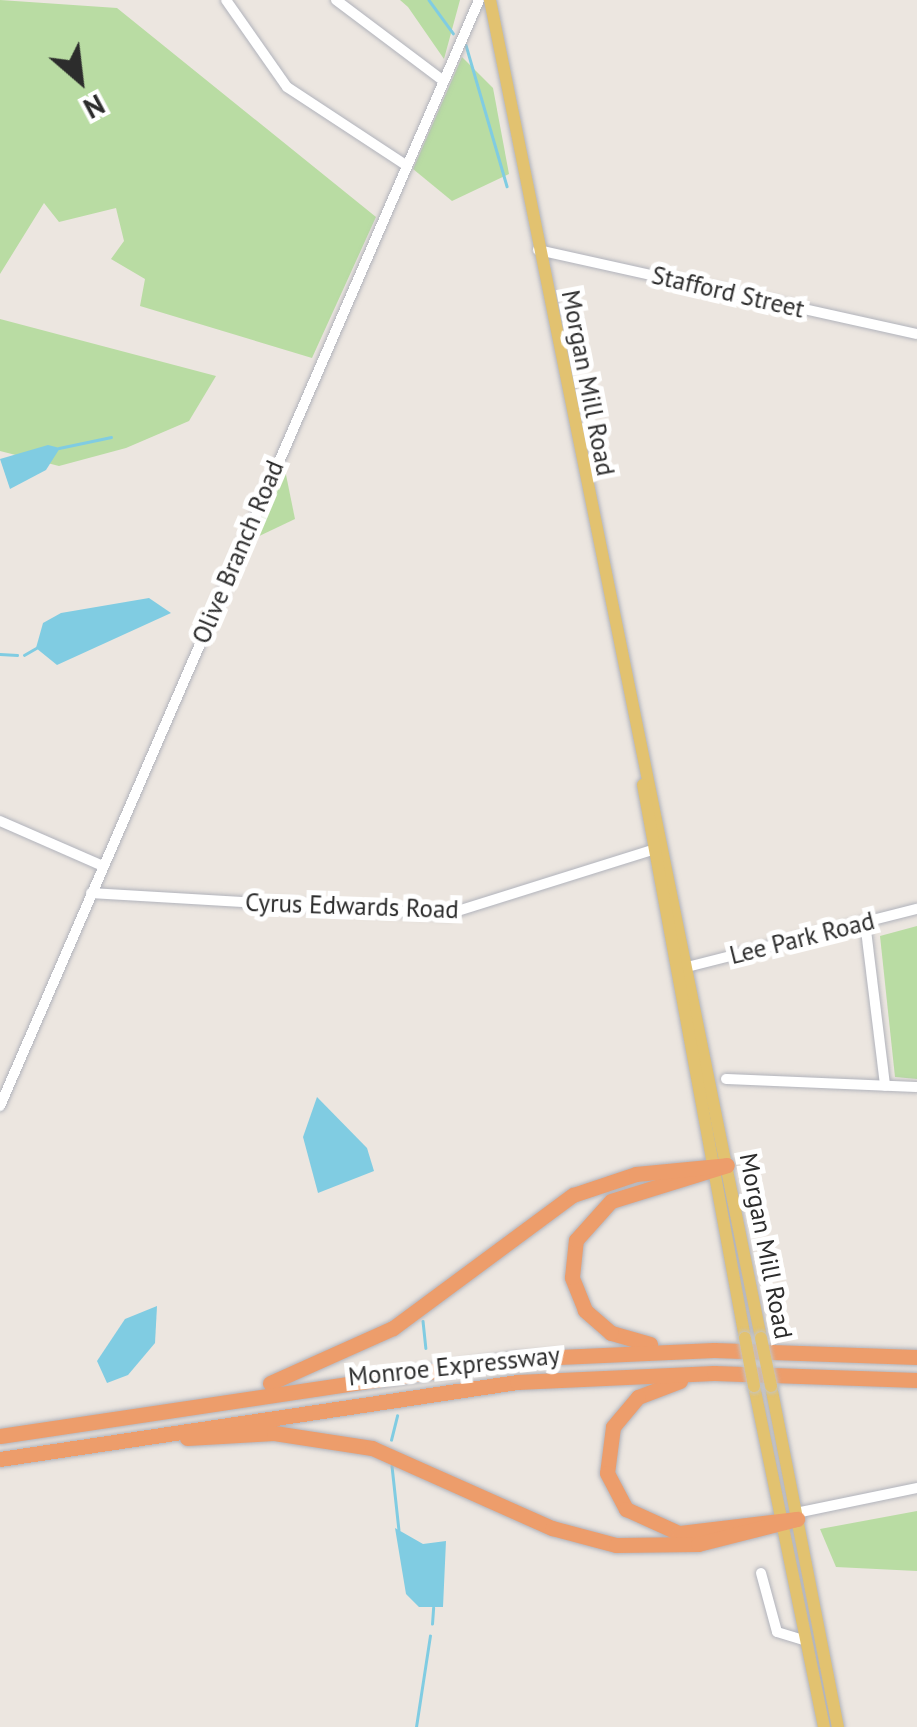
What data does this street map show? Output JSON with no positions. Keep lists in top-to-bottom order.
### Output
{
  "streets": {
    "highway": ["Monroe Expressway"],
    "main road": ["Morgan Mill Road"],
    "street": [
      "Stafford Street",
      "Olive Branch Road",
      "Cyrus Edwards Road",
      "Lee Park Road"
    ]
  },
  "crossings": [
    ["Stafford Street", "Morgan Mill Road"],
    ["Morgan Mill Road", "Cyrus Edwards Road"],
    ["Morgan Mill Road", "Lee Park Road"],
    ["Olive Branch Road", "Cyrus Edwards Road"]
  ],
  "north": "bottom right"
}
